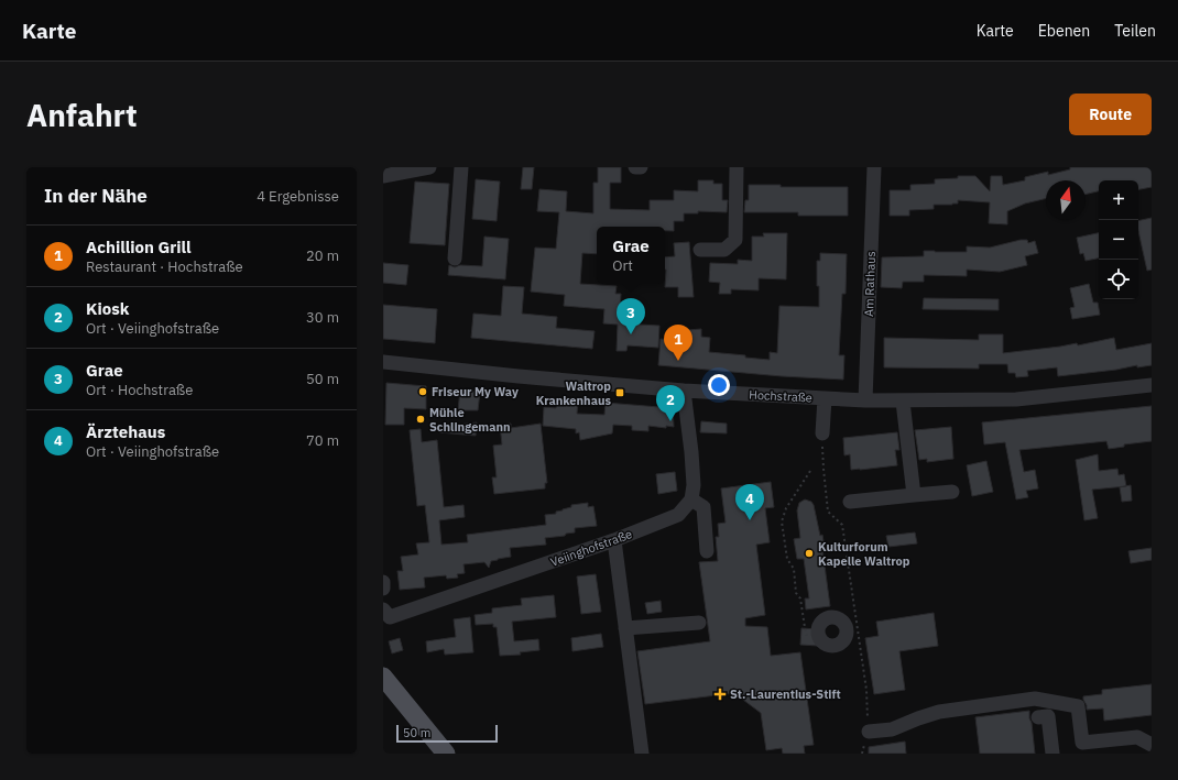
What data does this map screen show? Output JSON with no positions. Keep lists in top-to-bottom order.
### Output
{
  "streets": {
    "street": ["Am Rathaus", "Hochstraße", "Veiinghofstraße"]
  },
  "crossings": [
    ["Am Rathaus", "Hochstraße"]
  ],
  "places": {
    "other": ["Friseur My Way", "Mühle Schlingemann", "Kulturforum Kapelle Waltrop"],
    "transit": ["Waltrop Krankenhaus"],
    "health": ["St.-Laurentius-Stift"]
  },
  "scale_bar": "50 m",
  "north": "top",
  "page": {
    "header": "Karte",
    "nav": ["Karte", "Ebenen", "Teilen"],
    "buttons": "Route",
    "title": "Anfahrt",
    "heading": ["In der Nähe", "4 Ergebnisse"],
    "map_buttons": ["+", "−"],
    "list": [
      {
        "mark": "1",
        "name": "Achillion Grill",
        "note": "Restaurant · Hochstraße",
        "value": "20 m"
      },
      {
        "mark": "2",
        "name": "Kiosk",
        "note": "Ort · Veiinghofstraße",
        "value": "30 m"
      },
      {
        "mark": "3",
        "name": "Grae",
        "note": "Ort · Hochstraße",
        "value": "50 m"
      },
      {
        "mark": "4",
        "name": "Ärztehaus",
        "note": "Ort · Veiinghofstraße",
        "value": "70 m"
      }
    ],
    "popup": ["Grae", "Ort"],
    "pins": [
      "3",
      "1",
      "2",
      "4"
    ],
    "scale": "50 m"
  }
}
